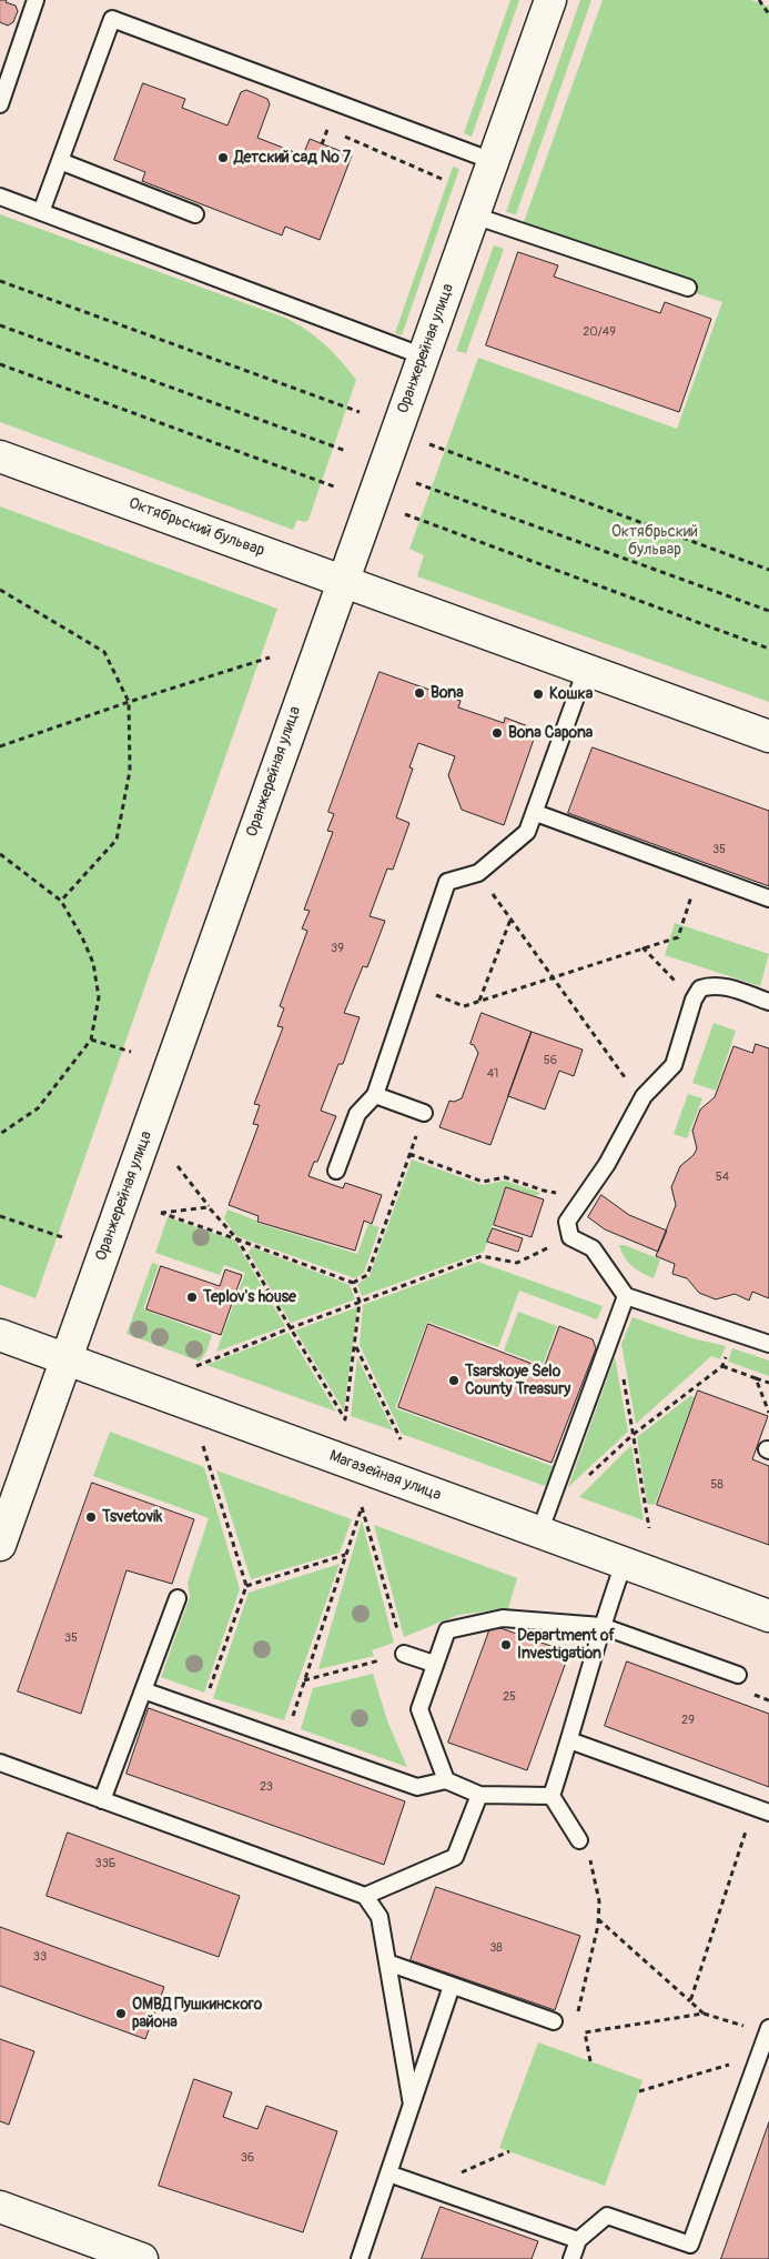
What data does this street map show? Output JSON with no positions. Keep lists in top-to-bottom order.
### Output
{
  "streets": {
    "street": ["Оранжерейная улица", "Октябрьский бульвар", "Магазейная улица"]
  },
  "crossings": [
    ["Оранжерейная улица", "Октябрьский бульвар"],
    ["Оранжерейная улица", "Магазейная улица"]
  ],
  "parks": ["Октябрьский бульвар"],
  "places": [
    "Детский сад № 7",
    "Bona",
    "Кошка",
    "Bona Capona",
    "Teplov's house",
    "Tsarskoye Selo County Treasury",
    "Tsvetovik",
    "Department of Investigation",
    "ОМВД Пушкинского района"
  ],
  "house_numbers": [
    "20/49",
    "35",
    "39",
    "56",
    "41",
    "54",
    "58",
    "35",
    "25",
    "29",
    "23",
    "33Б",
    "38",
    "33",
    "36"
  ]
}
